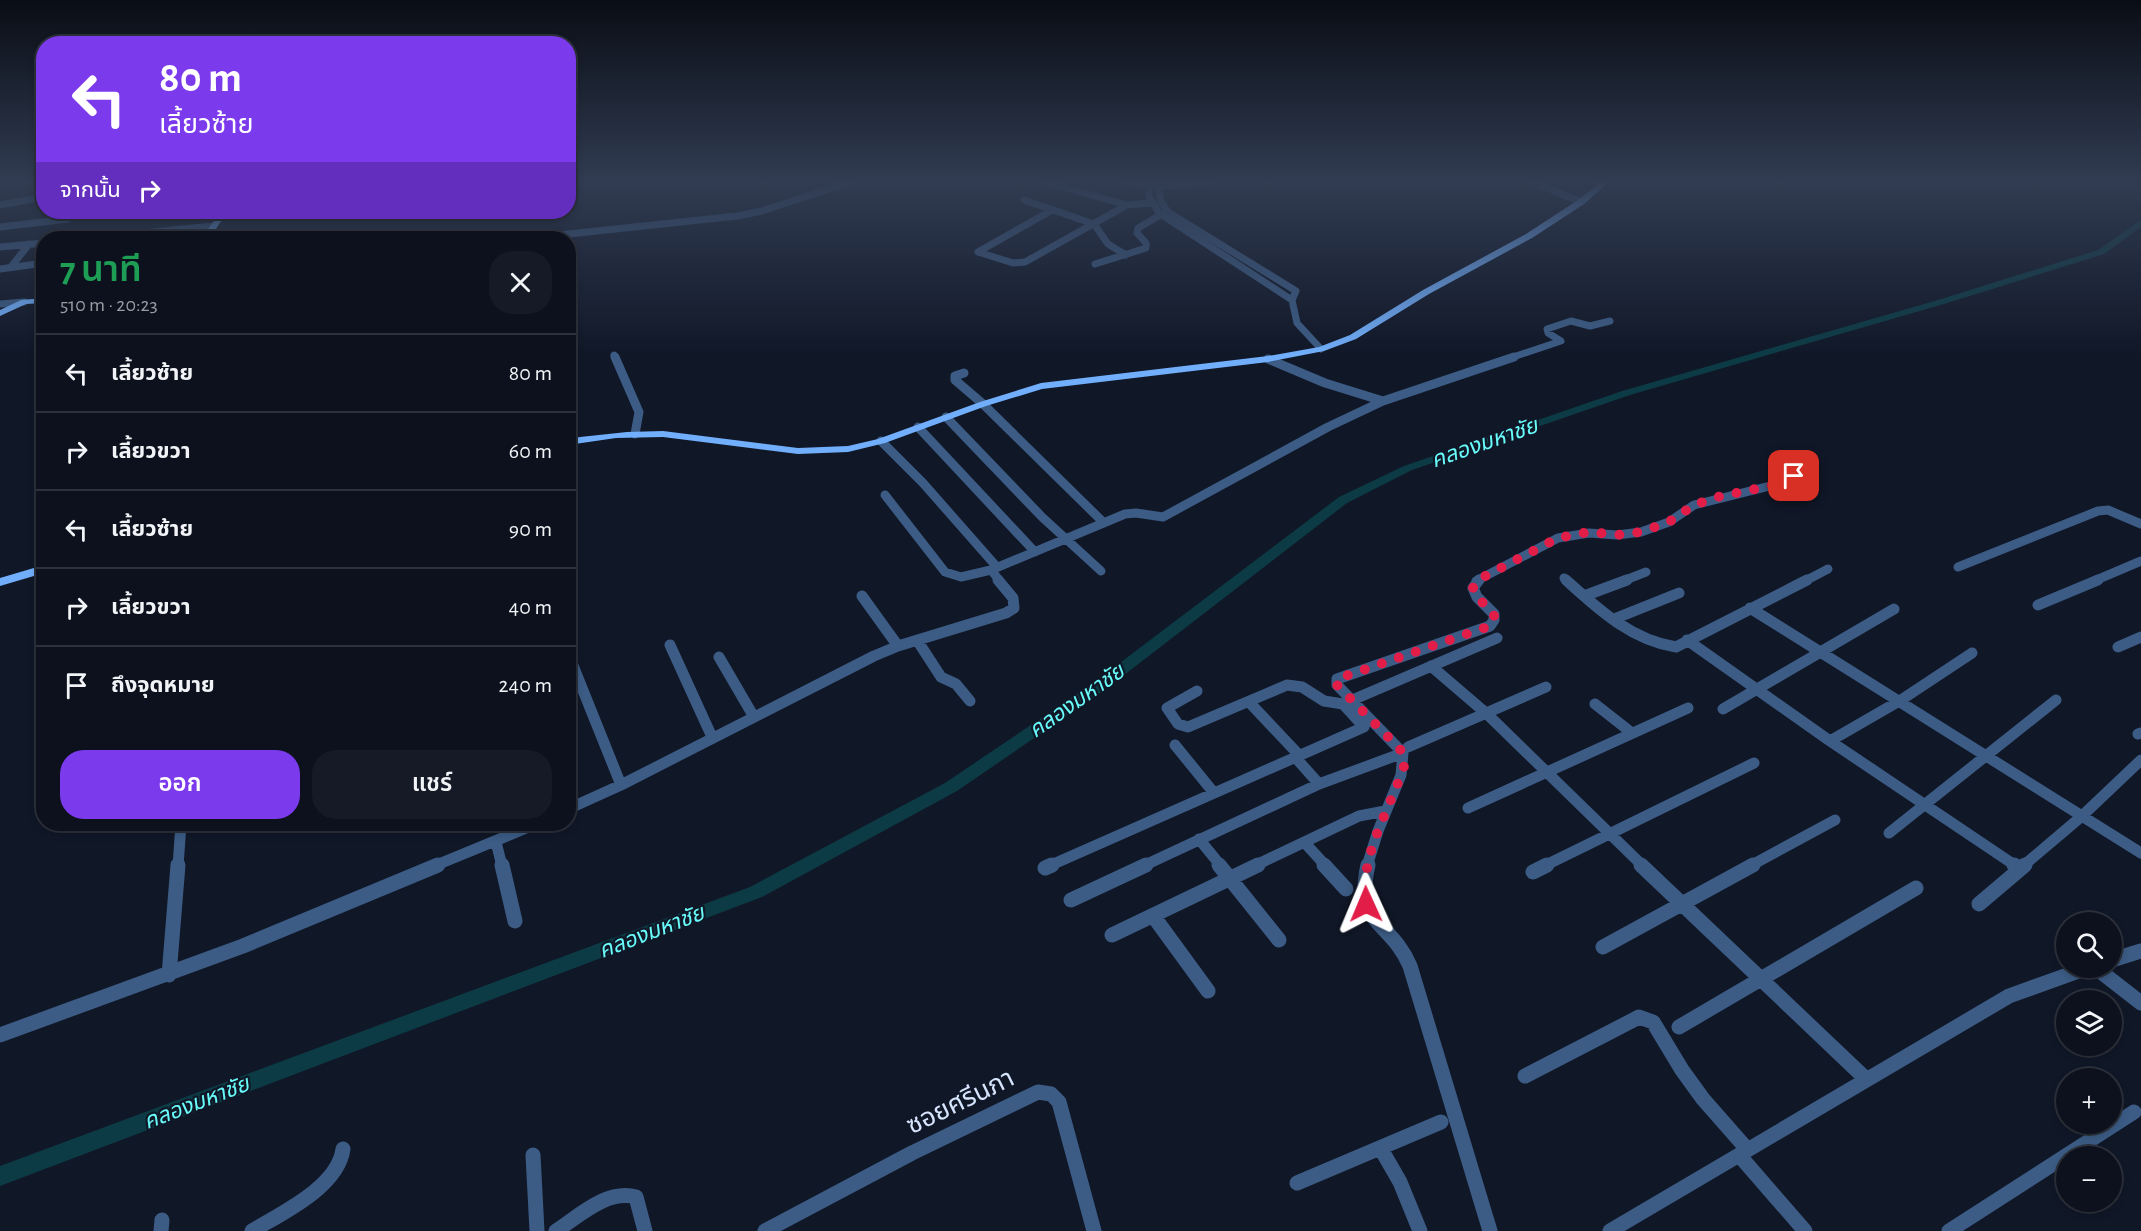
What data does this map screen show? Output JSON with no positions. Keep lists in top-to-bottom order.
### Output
{
  "streets": {
    "street": ["ซอยศรีนภา"]
  },
  "water": ["คลองมหาชัย"],
  "page": {
    "turn": ["80 m", "เลี้ยวซ้าย"],
    "then": "จากนั้น",
    "heading": ["7 นาที", "510 m · 20:23"],
    "list": [
      {
        "name": "เลี้ยวซ้าย",
        "value": "80 m"
      },
      {
        "name": "เลี้ยวขวา",
        "value": "60 m"
      },
      {
        "name": "เลี้ยวซ้าย",
        "value": "90 m"
      },
      {
        "name": "เลี้ยวขวา",
        "value": "40 m"
      },
      {
        "name": "ถึงจุดหมาย",
        "value": "240 m"
      }
    ],
    "buttons": ["ออก", "แชร์"],
    "map_buttons": ["+", "−"]
  }
}
